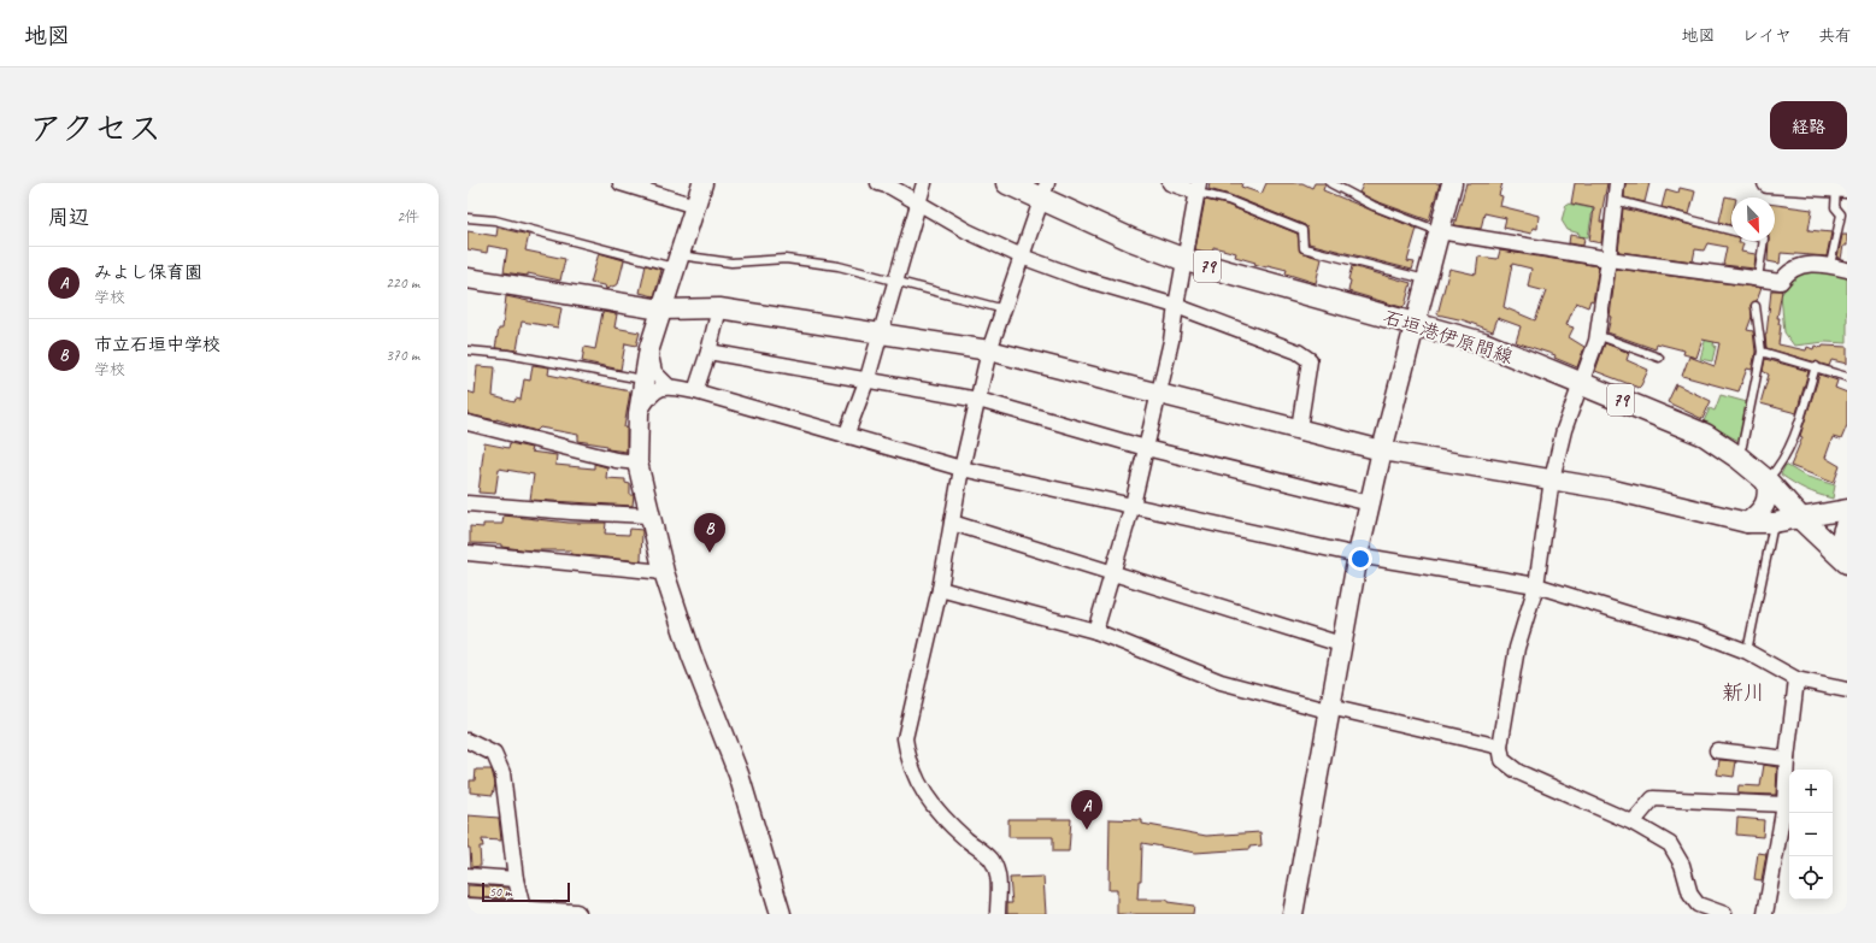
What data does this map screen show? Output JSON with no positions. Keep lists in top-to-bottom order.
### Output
{
  "streets": {
    "main road": ["79", "石垣港伊原間線"]
  },
  "districts": ["新川"],
  "scale_bar": "50 m",
  "north": "bottom right",
  "page": {
    "header": "地図",
    "nav": ["地図", "レイヤ", "共有"],
    "title": "アクセス",
    "buttons": "経路",
    "heading": ["周辺", "2件"],
    "list": [
      {
        "mark": "A",
        "name": "みよし保育園",
        "note": "学校",
        "value": "220 m"
      },
      {
        "mark": "B",
        "name": "市立石垣中学校",
        "note": "学校",
        "value": "370 m"
      }
    ],
    "pins": ["B", "A"],
    "map_buttons": ["+", "−"],
    "scale": "50 m"
  }
}
